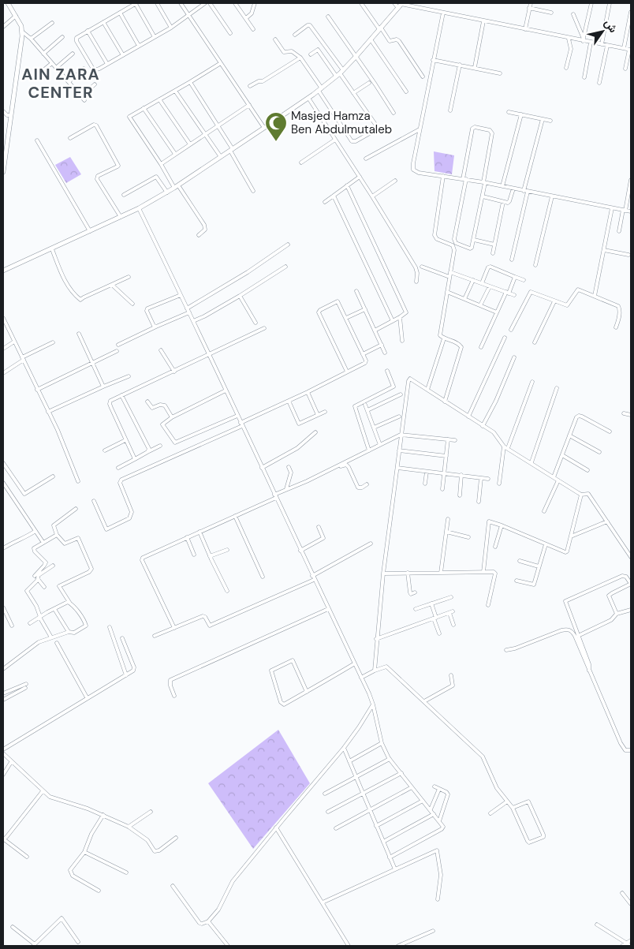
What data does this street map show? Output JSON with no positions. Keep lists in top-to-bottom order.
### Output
{
  "districts": ["AIN ZARA CENTER"],
  "places": {
    "mosque": ["Masjed Hamza Ben Abdulmutaleb"]
  },
  "north": "top right"
}
